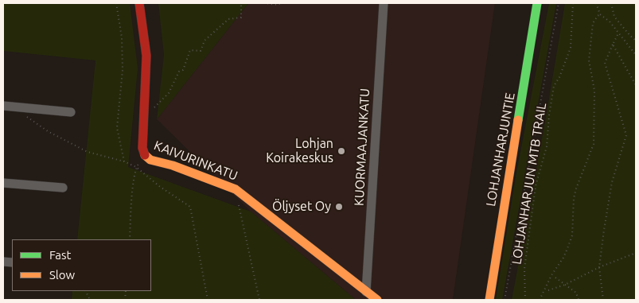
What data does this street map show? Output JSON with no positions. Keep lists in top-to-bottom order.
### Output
{
  "streets": {
    "main road": ["LOHJANHARJUNTIE", "KAIVURINKATU"],
    "street": ["KUORMAAJANKATU"],
    "path": ["LOHJANHARJUN MTB TRAIL"]
  },
  "crossings": [
    ["KUORMAAJANKATU", "KAIVURINKATU"]
  ],
  "places": ["Lohjan Koirakeskus", "Öljyset Oy"],
  "legend": ["Fast", "Slow"]
}
